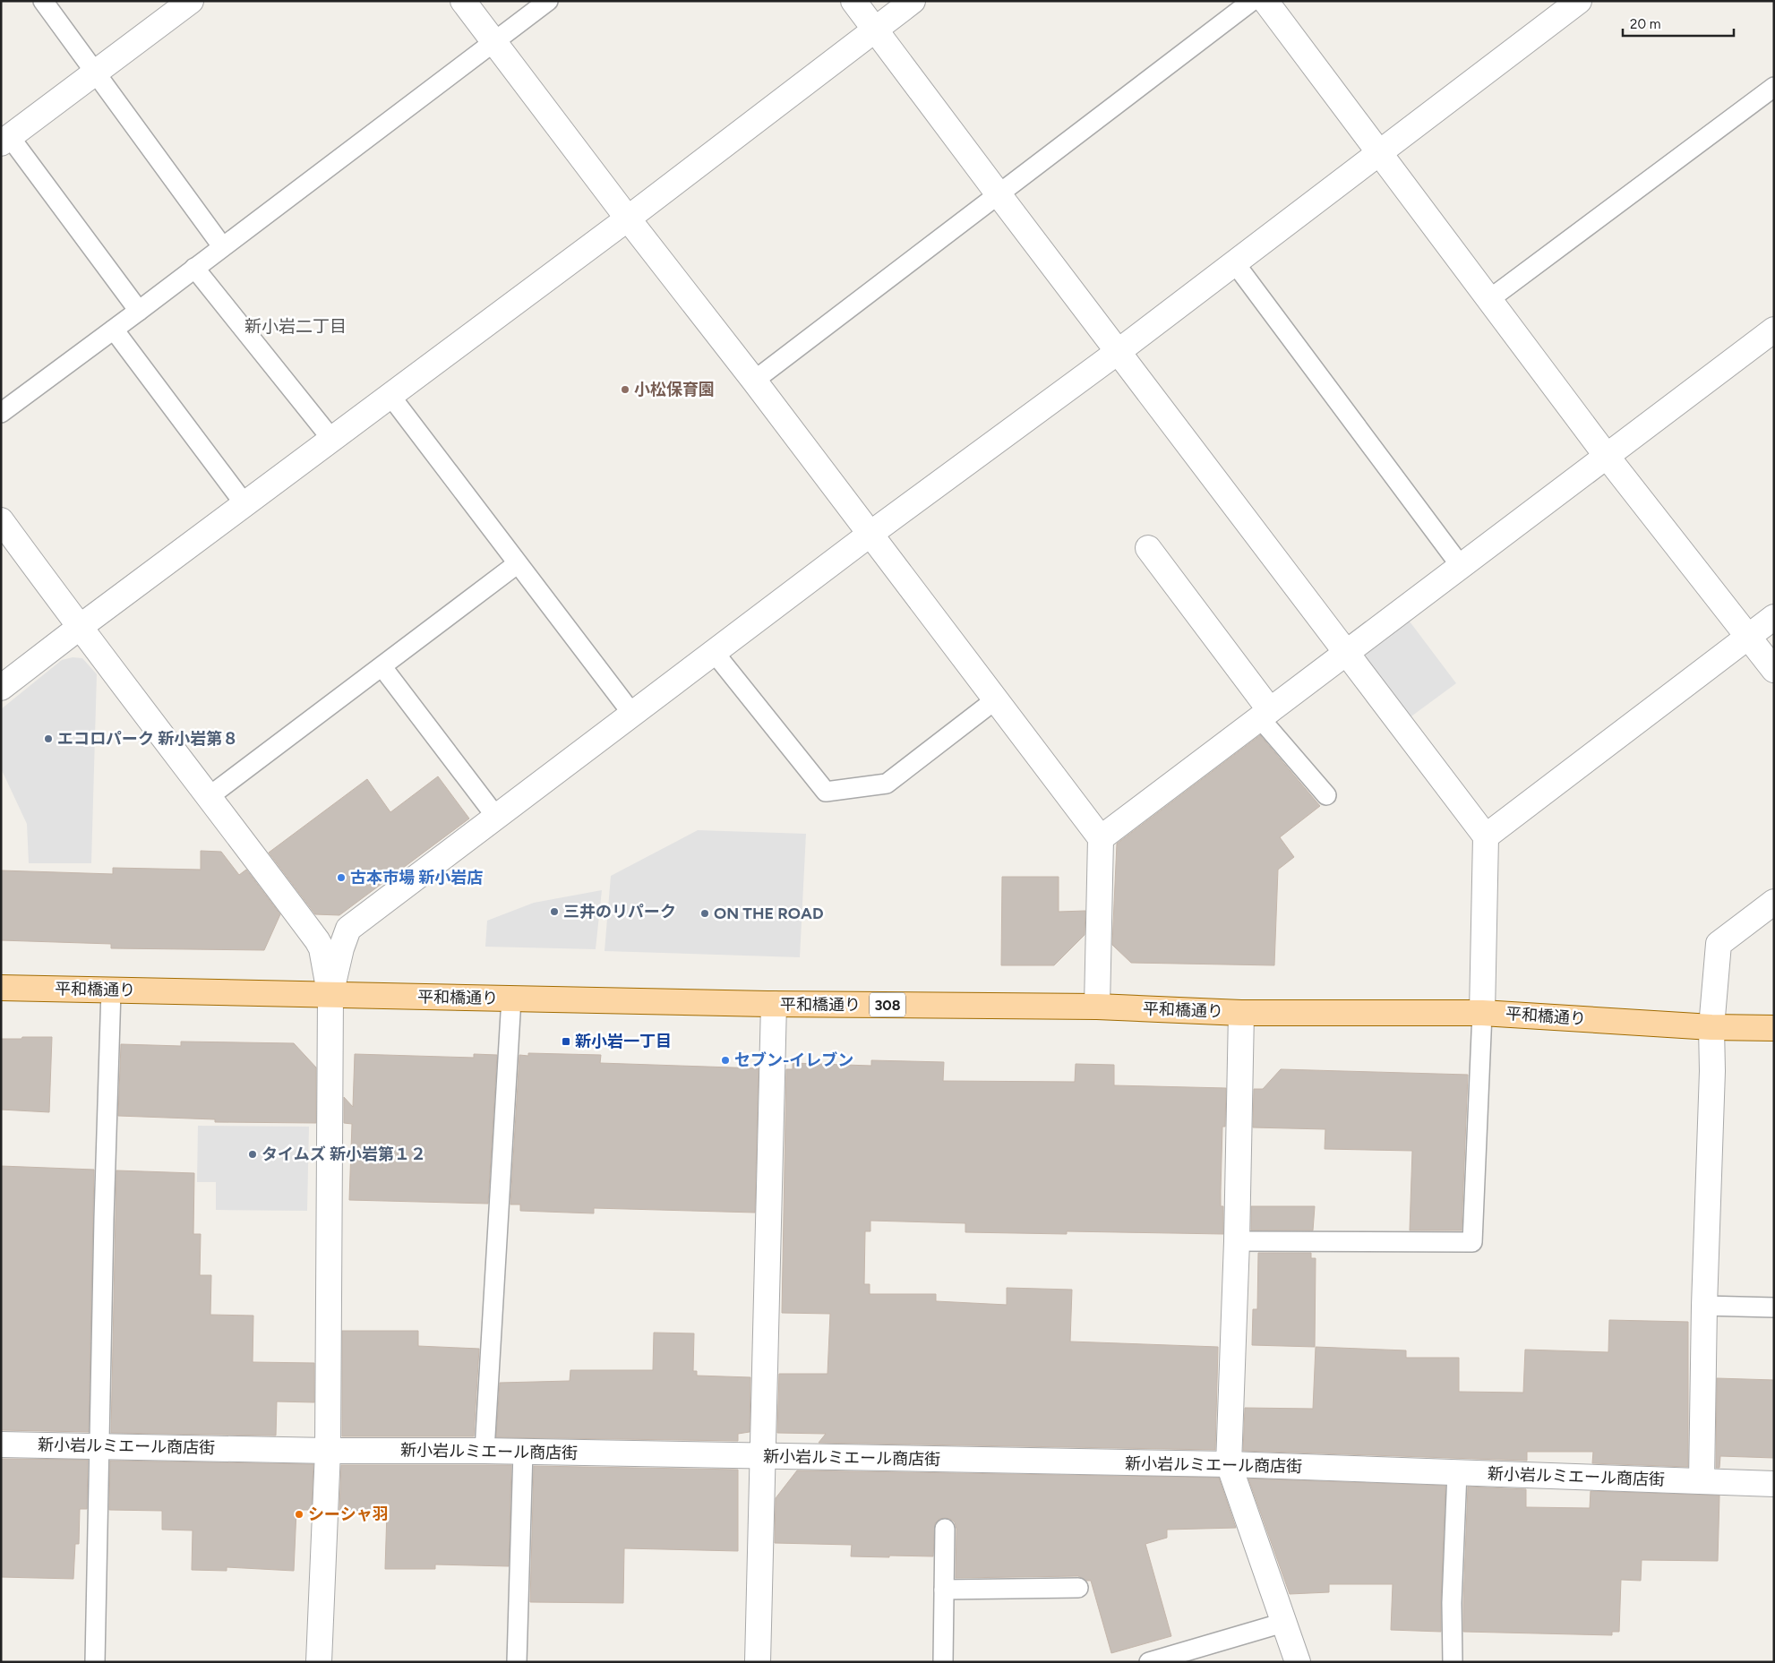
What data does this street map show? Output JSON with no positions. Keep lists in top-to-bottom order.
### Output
{
  "streets": {
    "main road": ["平和橋通り", "308"],
    "street": ["新小岩ルミエール商店街"]
  },
  "districts": ["新小岩二丁目"],
  "places": {
    "other": [
      "小松保育園",
      "エコロパーク 新小岩第８",
      "古本市場 新小岩店",
      "三井のリパーク",
      "ON THE ROAD",
      "セブン-イレブン",
      "タイムズ 新小岩第１２",
      "シーシャ羽"
    ],
    "transit": ["新小岩一丁目"]
  },
  "scale_bar": "20 m"
}
